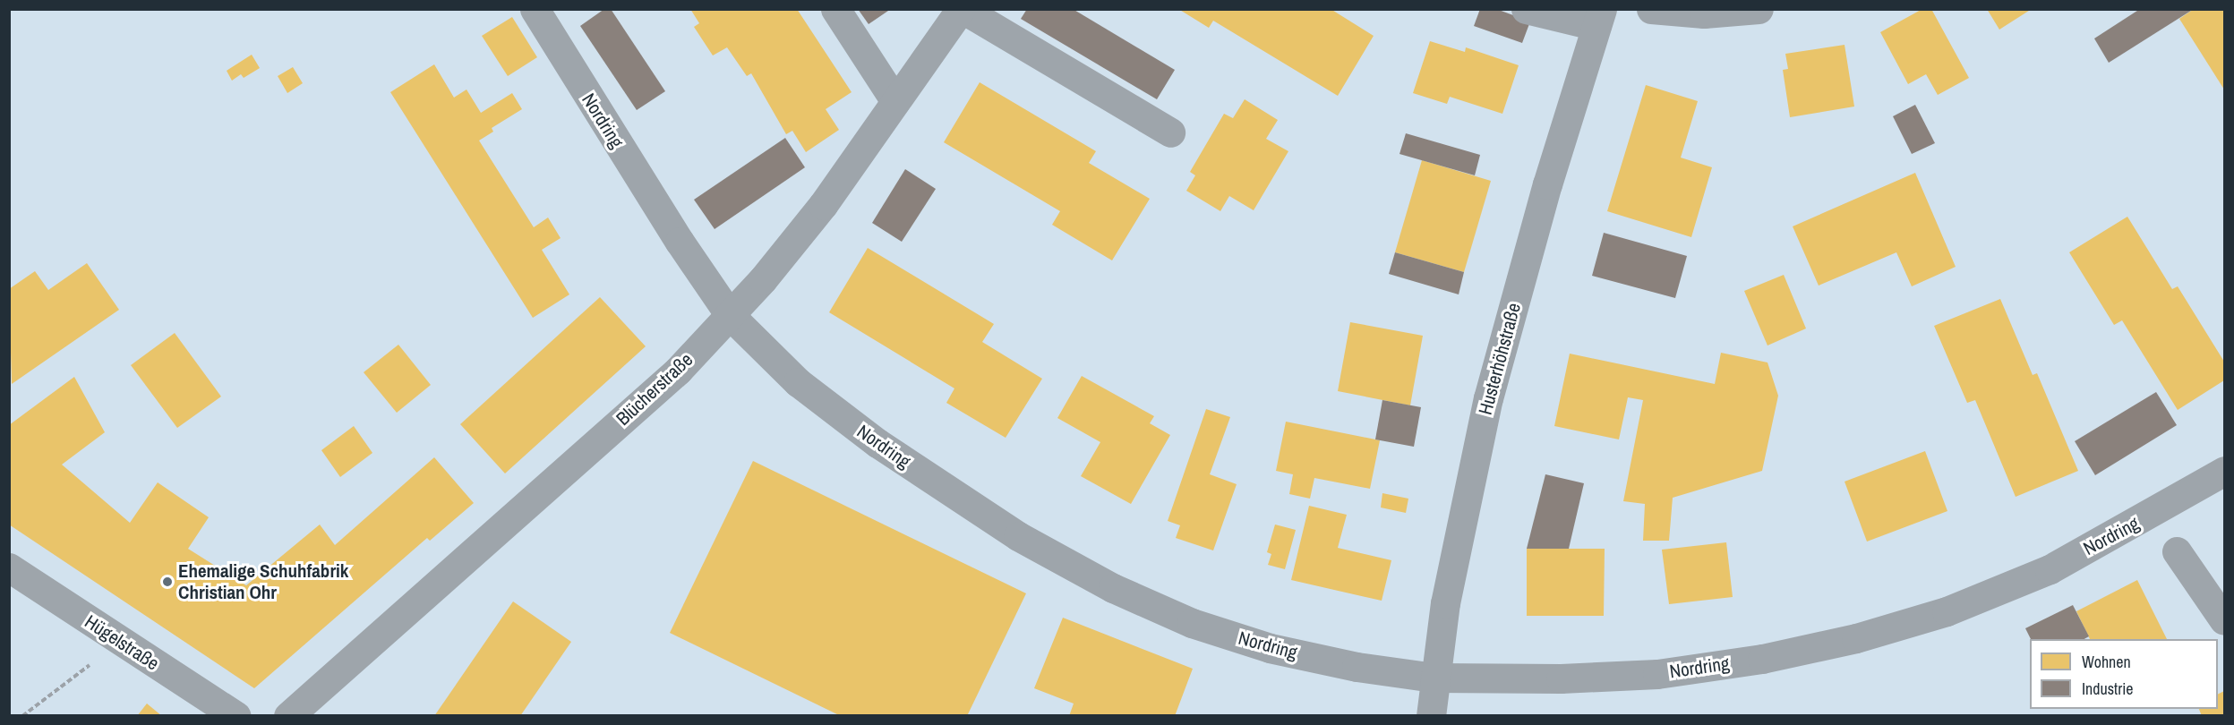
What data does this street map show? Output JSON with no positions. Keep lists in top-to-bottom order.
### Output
{
  "streets": {
    "street": [
      "Nordring",
      "Husterhöhstraße",
      "Blücherstraße",
      "Hügelstraße"
    ]
  },
  "crossings": [
    ["Nordring", "Husterhöhstraße"],
    ["Nordring", "Blücherstraße"]
  ],
  "places": ["Ehemalige Schuhfabrik Christian Ohr"],
  "legend": ["Wohnen", "Industrie"]
}
